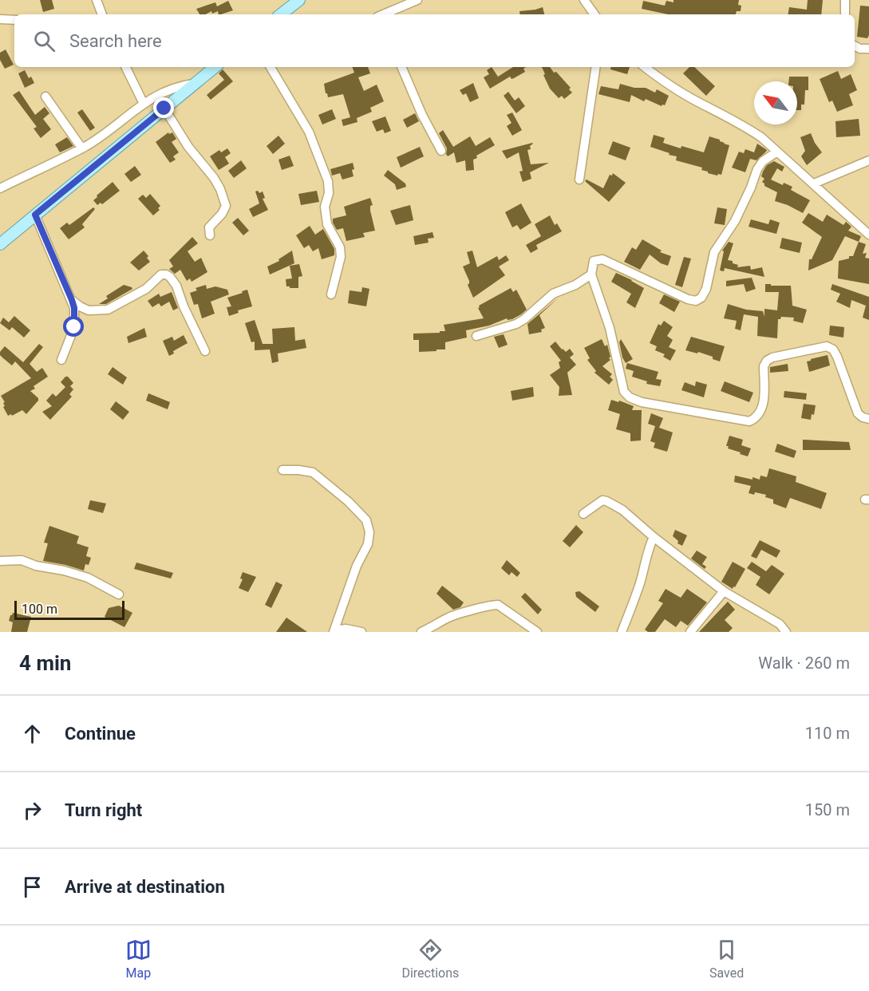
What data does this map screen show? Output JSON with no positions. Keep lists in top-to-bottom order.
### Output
{
  "scale_bar": "100 m",
  "north": "top left",
  "page": {
    "search": "Search here",
    "scale": "100 m",
    "heading": ["4 min", "Walk · 260 m"],
    "list": [
      ["Continue", "110 m"],
      ["Turn right", "150 m"],
      "Arrive at destination"
    ],
    "nav": ["Map", "Directions", "Saved"]
  }
}
